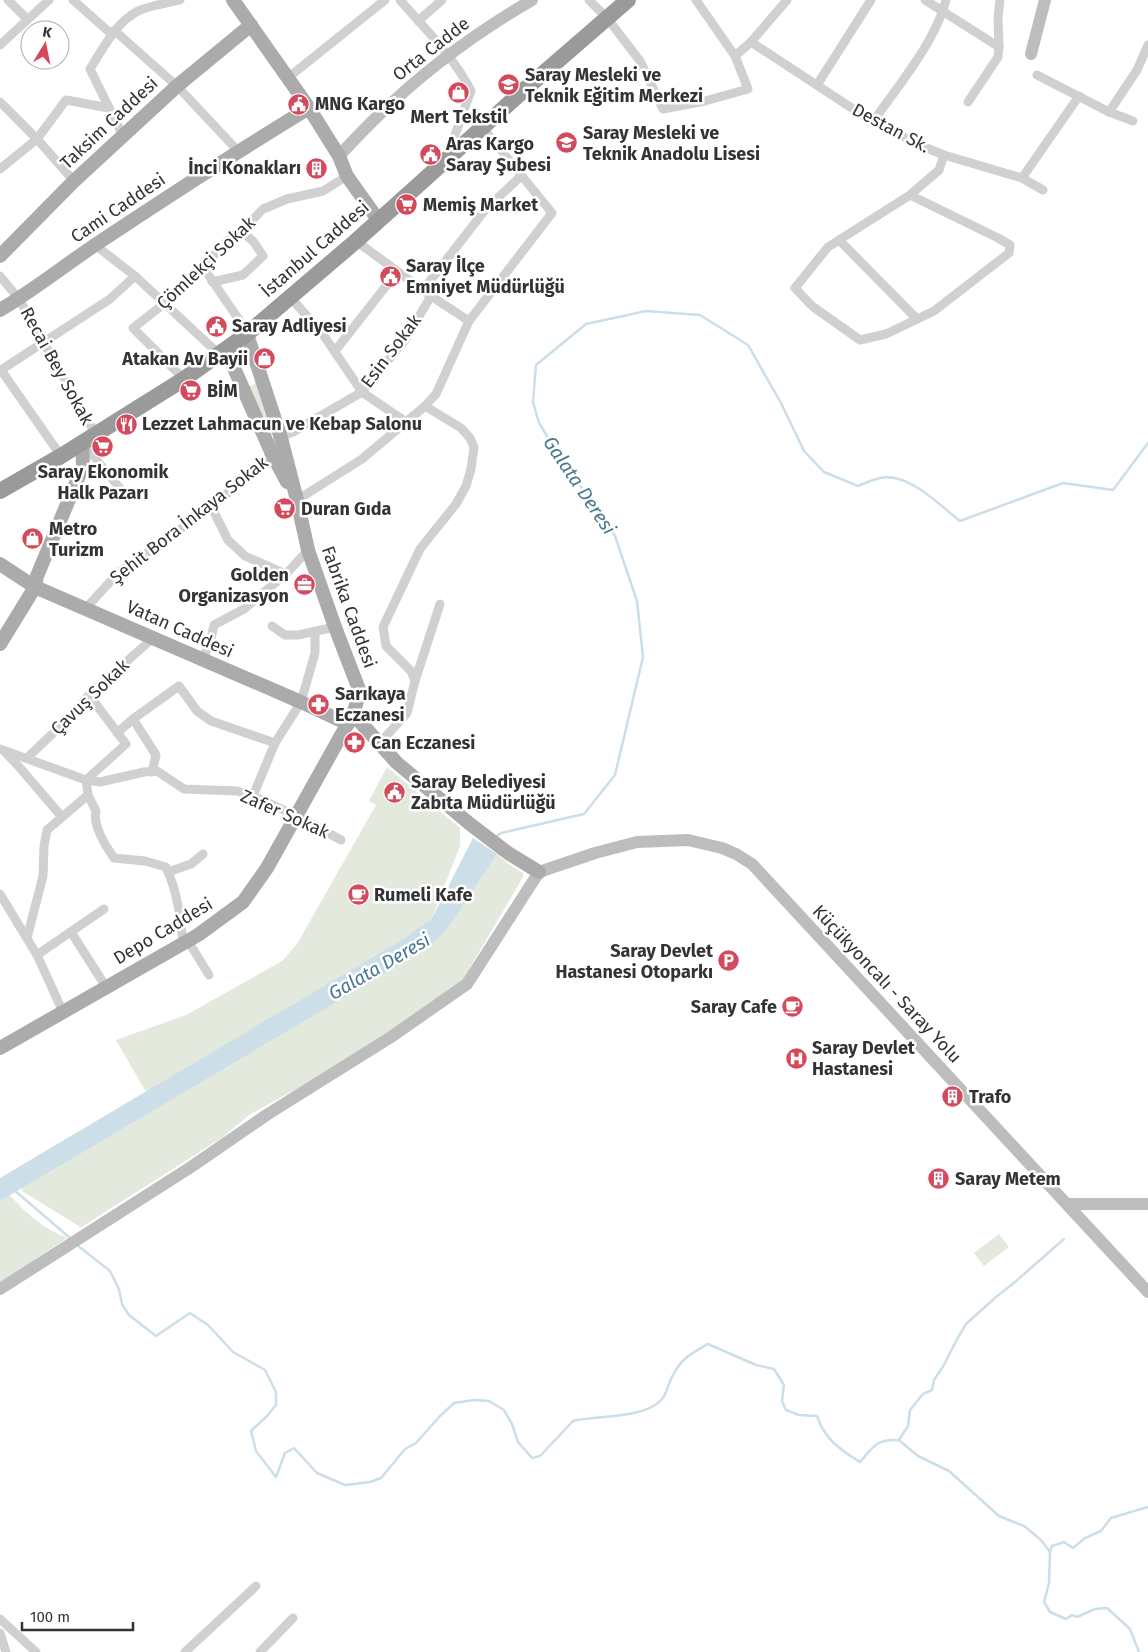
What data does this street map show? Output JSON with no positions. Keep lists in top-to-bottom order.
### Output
{
  "streets": {
    "highway": ["İstanbul Caddesi"],
    "main road": [
      "Taksim Caddesi",
      "Cami Caddesi",
      "Fabrika Caddesi",
      "Vatan Caddesi",
      "Depo Caddesi"
    ],
    "street": [
      "Orta Cadde",
      "Destan Sk.",
      "Çömlekçi Sokak",
      "Esin Sokak",
      "Recai Bey Sokak",
      "Şehit Bora İnkaya Sokak",
      "Çavuş Sokak",
      "Zafer Sokak",
      "Küçükyoncalı - Saray Yolu"
    ]
  },
  "crossings": [
    ["Cami Caddesi", "Recai Bey Sokak"],
    ["İstanbul Caddesi", "Çömlekçi Sokak"],
    ["İstanbul Caddesi", "Recai Bey Sokak"],
    ["İstanbul Caddesi", "Fabrika Caddesi"],
    ["Esin Sokak", "Şehit Bora İnkaya Sokak"],
    ["Esin Sokak", "Fabrika Caddesi"],
    ["Şehit Bora İnkaya Sokak", "Fabrika Caddesi"],
    ["Şehit Bora İnkaya Sokak", "Vatan Caddesi"],
    ["Fabrika Caddesi", "Vatan Caddesi"],
    ["Fabrika Caddesi", "Depo Caddesi"],
    ["Vatan Caddesi", "Çavuş Sokak"],
    ["Vatan Caddesi", "Depo Caddesi"],
    ["Vatan Caddesi", "Küçükyoncalı - Saray Yolu"],
    ["Zafer Sokak", "Depo Caddesi"]
  ],
  "water": ["Galata Deresi"],
  "places": {
    "school or university": ["Saray Mesleki ve Teknik Eğitim Merkezi", "Saray Mesleki ve Teknik Anadolu Lisesi"],
    "shop": ["Mert Tekstil", "Atakan Av Bayii", "Metro Turizm"],
    "public building": [
      "MNG Kargo",
      "Aras Kargo Saray Şubesi",
      "Saray İlçe Emniyet Müdürlüğü",
      "Saray Adliyesi",
      "Saray Belediyesi Zabıta Müdürlüğü"
    ],
    "building": ["İnci Konakları", "Trafo", "Saray Metem"],
    "supermarket": [
      "Memiş Market",
      "BİM",
      "Saray Ekonomik Halk Pazarı",
      "Duran Gıda"
    ],
    "restaurant": ["Lezzet Lahmacun ve Kebap Salonu"],
    "office": ["Golden Organizasyon"],
    "pharmacy": ["Sarıkaya Eczanesi", "Can Eczanesi"],
    "cafe": ["Rumeli Kafe", "Saray Cafe"],
    "parking": ["Saray Devlet Hastanesi Otoparkı"],
    "hospital": ["Saray Devlet Hastanesi"]
  },
  "scale_bar": "100 m",
  "north": "top"
}
